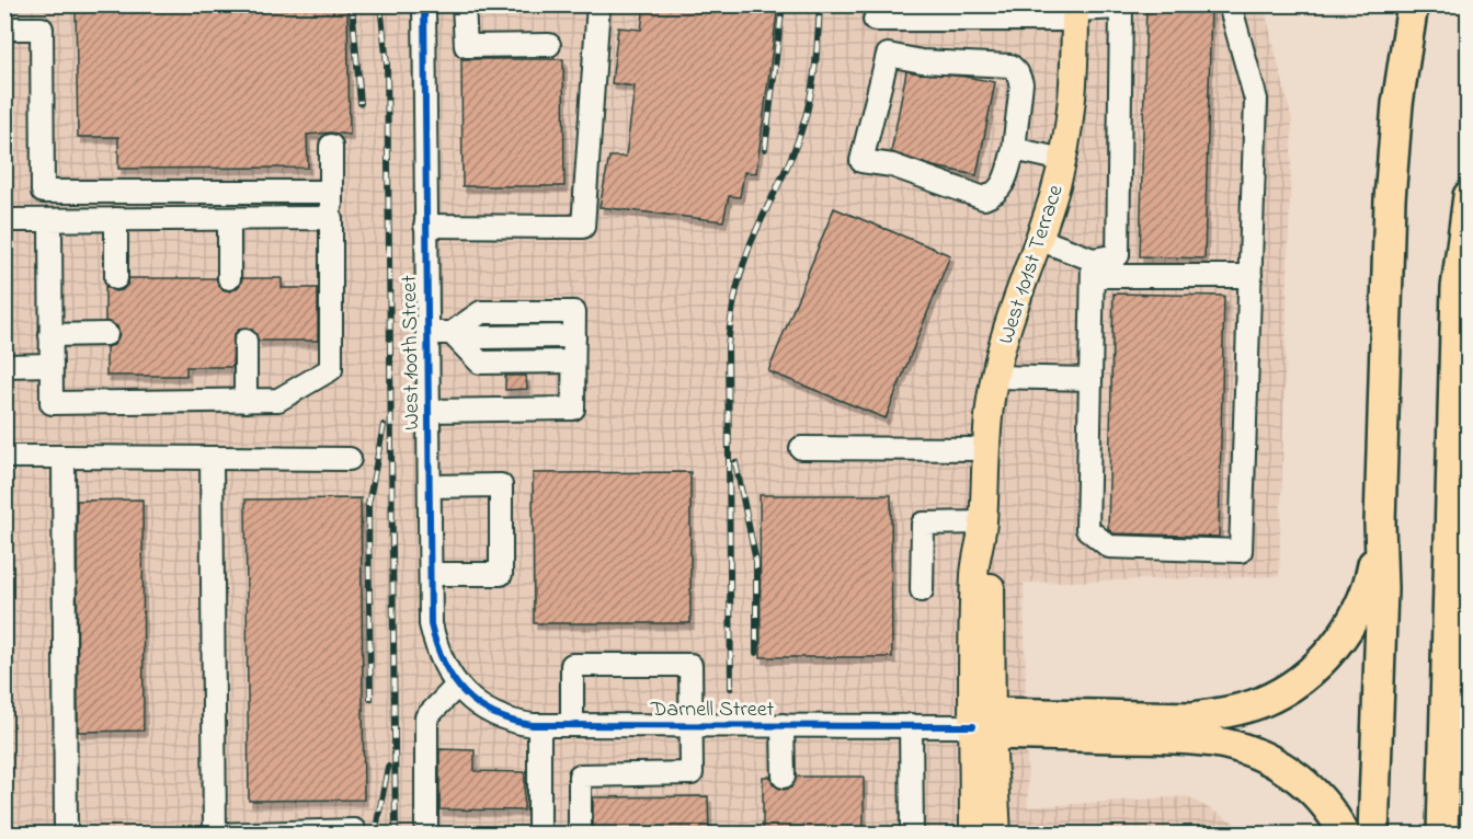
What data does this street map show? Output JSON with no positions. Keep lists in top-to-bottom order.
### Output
{
  "streets": {
    "main road": ["West 101st Terrace"],
    "street": ["West 100th Street", "Darnell Street"]
  },
  "crossings": [
    ["West 101st Terrace", "Darnell Street"],
    ["West 100th Street", "Darnell Street"]
  ]
}
